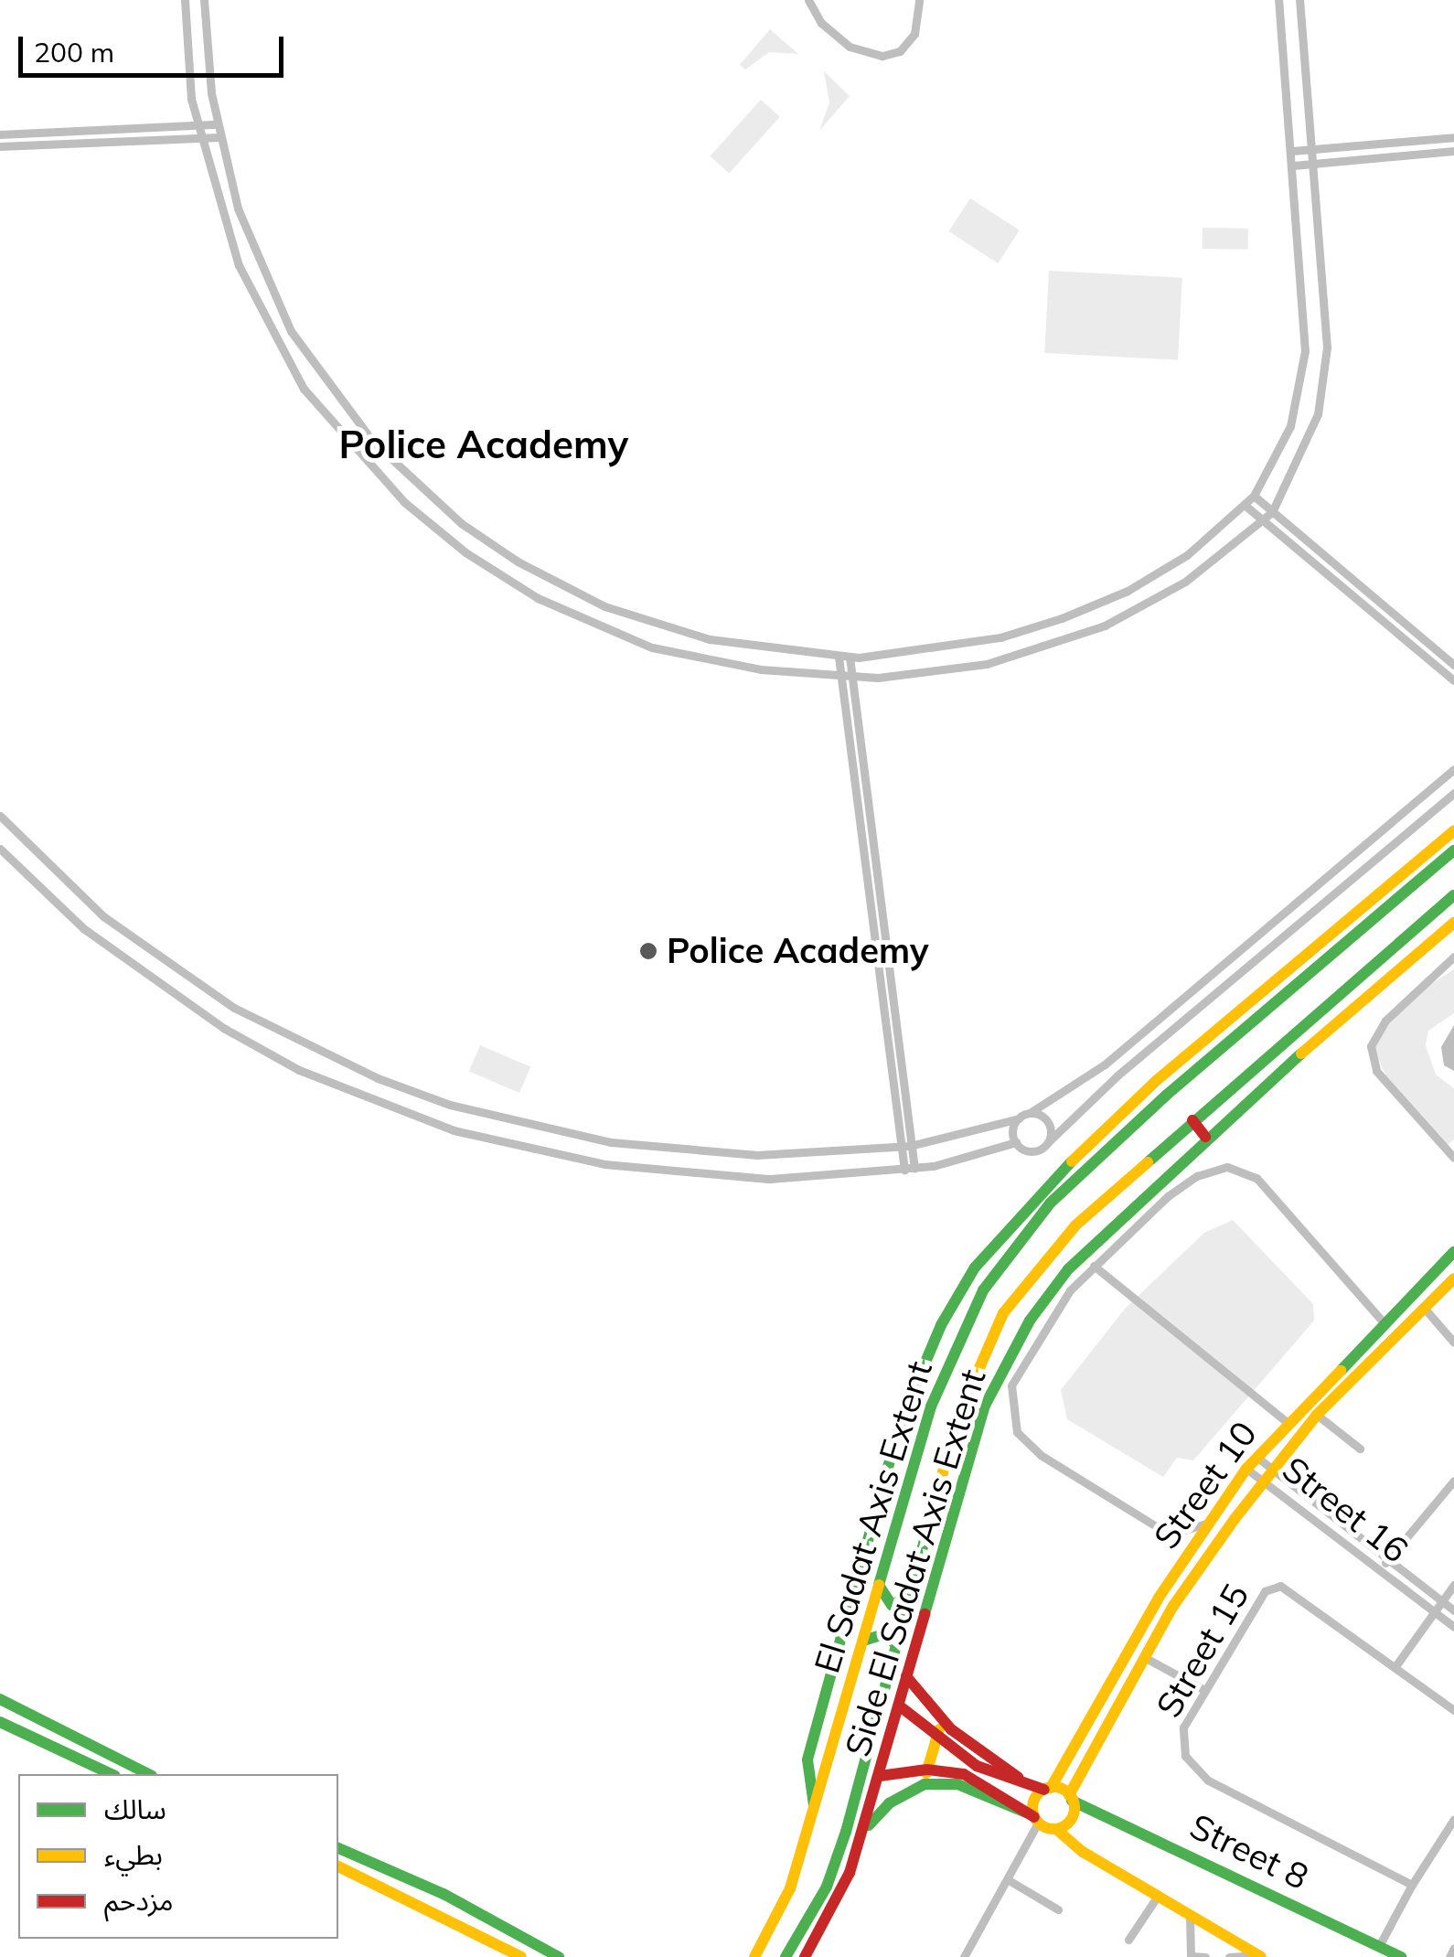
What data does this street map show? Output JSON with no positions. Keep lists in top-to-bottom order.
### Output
{
  "streets": {
    "street": [
      "Street 10",
      "Street 16",
      "El Sadat Axis Extent",
      "Side El Sadat Axis Extent",
      "Street 15",
      "Street 8"
    ]
  },
  "crossings": [
    ["Street 10", "Street 16"],
    ["Street 10", "Street 8"]
  ],
  "districts": ["Police Academy"],
  "places": ["Police Academy"],
  "legend": ["سالك", "بطيء", "مزدحم"],
  "scale_bar": "200 m"
}
